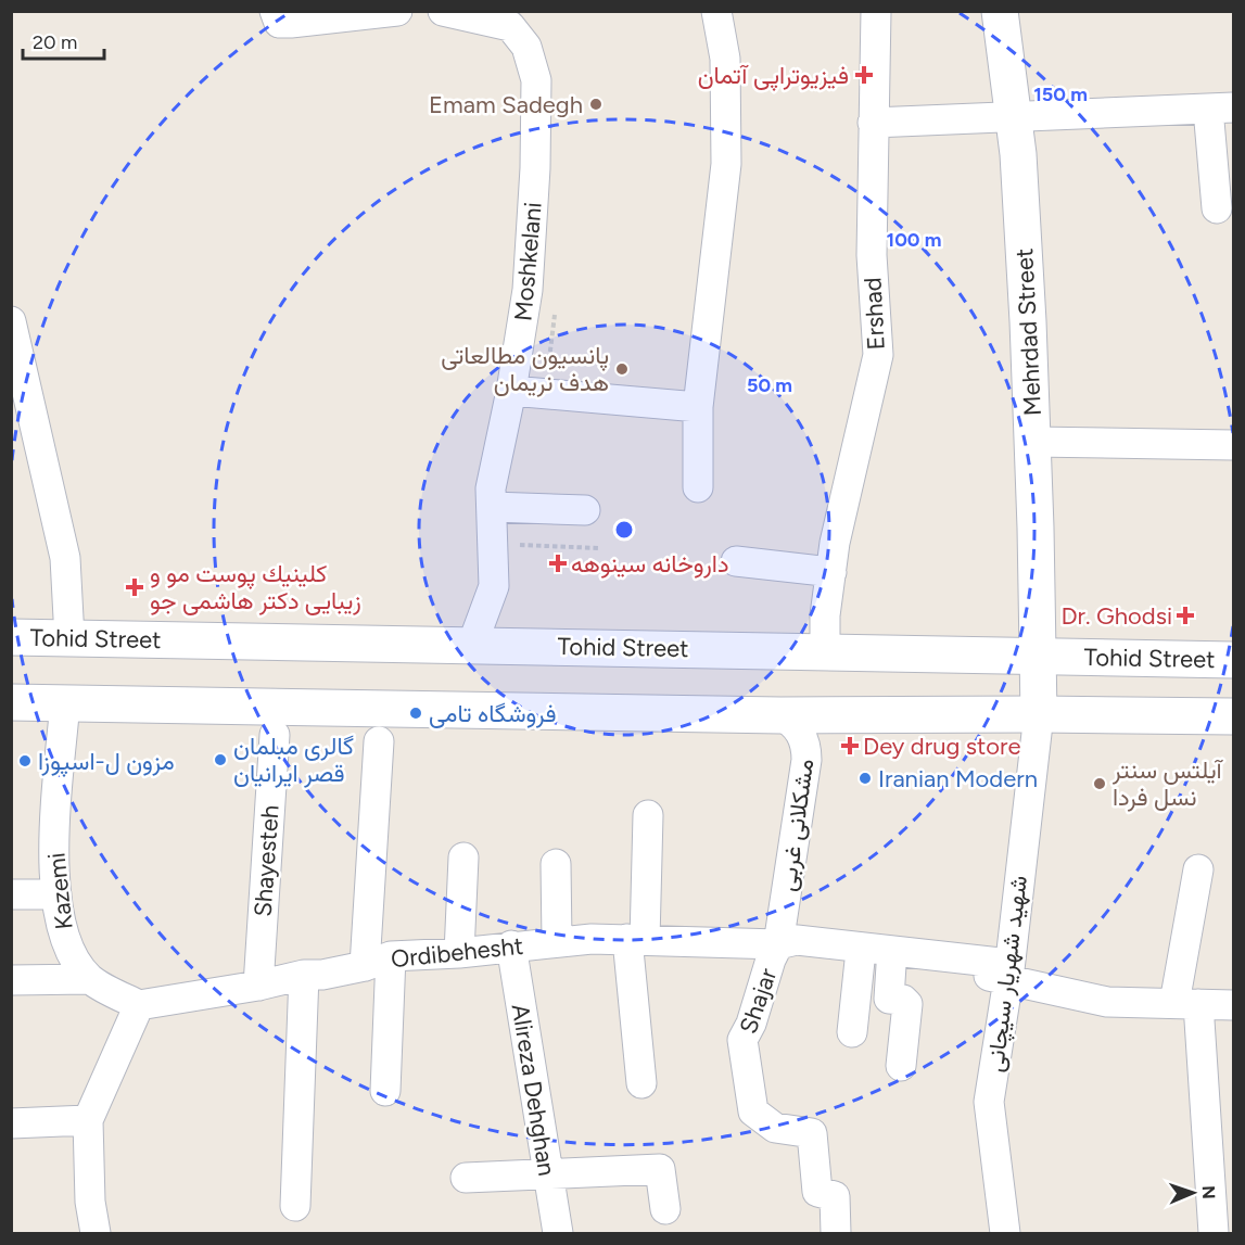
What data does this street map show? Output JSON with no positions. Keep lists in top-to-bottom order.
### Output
{
  "streets": {
    "main road": ["Mehrdad Street", "Tohid Street"],
    "street": [
      "Moshkelani",
      "Ershad",
      "مشکلانی غربی",
      "Shayesteh",
      "Kazemi",
      "Ordibehesht",
      "شهید شهریار سیچانی",
      "Shajar",
      "Alireza Dehghan"
    ]
  },
  "crossings": [
    ["Moshkelani", "Tohid Street"],
    ["Ershad", "Tohid Street"],
    ["Mehrdad Street", "Tohid Street"],
    ["Mehrdad Street", "شهید شهریار سیچانی"],
    ["مشکلانی غربی", "Ordibehesht"],
    ["مشکلانی غربی", "Shajar"],
    ["Shayesteh", "Ordibehesht"],
    ["Kazemi", "Ordibehesht"],
    ["Ordibehesht", "شهید شهریار سیچانی"],
    ["Ordibehesht", "Shajar"],
    ["Ordibehesht", "Alireza Dehghan"]
  ],
  "places": {
    "health": [
      "فیزیوتراپی آتمان",
      "داروخانه سینوهه",
      "كلينيك پوست مو و زيبايى دکتر هاشمی جو",
      "Dr. Ghodsi",
      "Dey drug store"
    ],
    "other": [
      "Emam Sadegh",
      "پانسیون مطالعاتی هدف نریمان",
      "فروشگاه تامی",
      "گالری مبلمان قصر ایرانیان",
      "مزون ل-اسپوزا",
      "Iranian Modern",
      "آیلتس سنتر نسل فردا"
    ]
  },
  "scale_bar": "20 m",
  "north": "right",
  "rings": ["150 m", "100 m", "50 m"]
}
